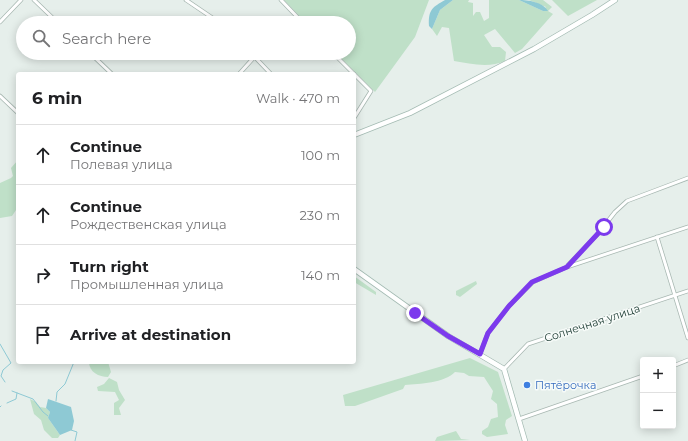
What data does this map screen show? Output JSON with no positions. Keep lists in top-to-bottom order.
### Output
{
  "streets": {
    "street": ["Солнечная улица"]
  },
  "places": ["Пятёрочка"],
  "page": {
    "search": "Search here",
    "heading": ["6 min", "Walk · 470 m"],
    "list": [
      ["Continue", "Полевая улица", "100 m"],
      ["Continue", "Рождественская улица", "230 m"],
      ["Turn right", "Промышленная улица", "140 m"],
      "Arrive at destination"
    ],
    "map_buttons": ["+", "−"]
  }
}
